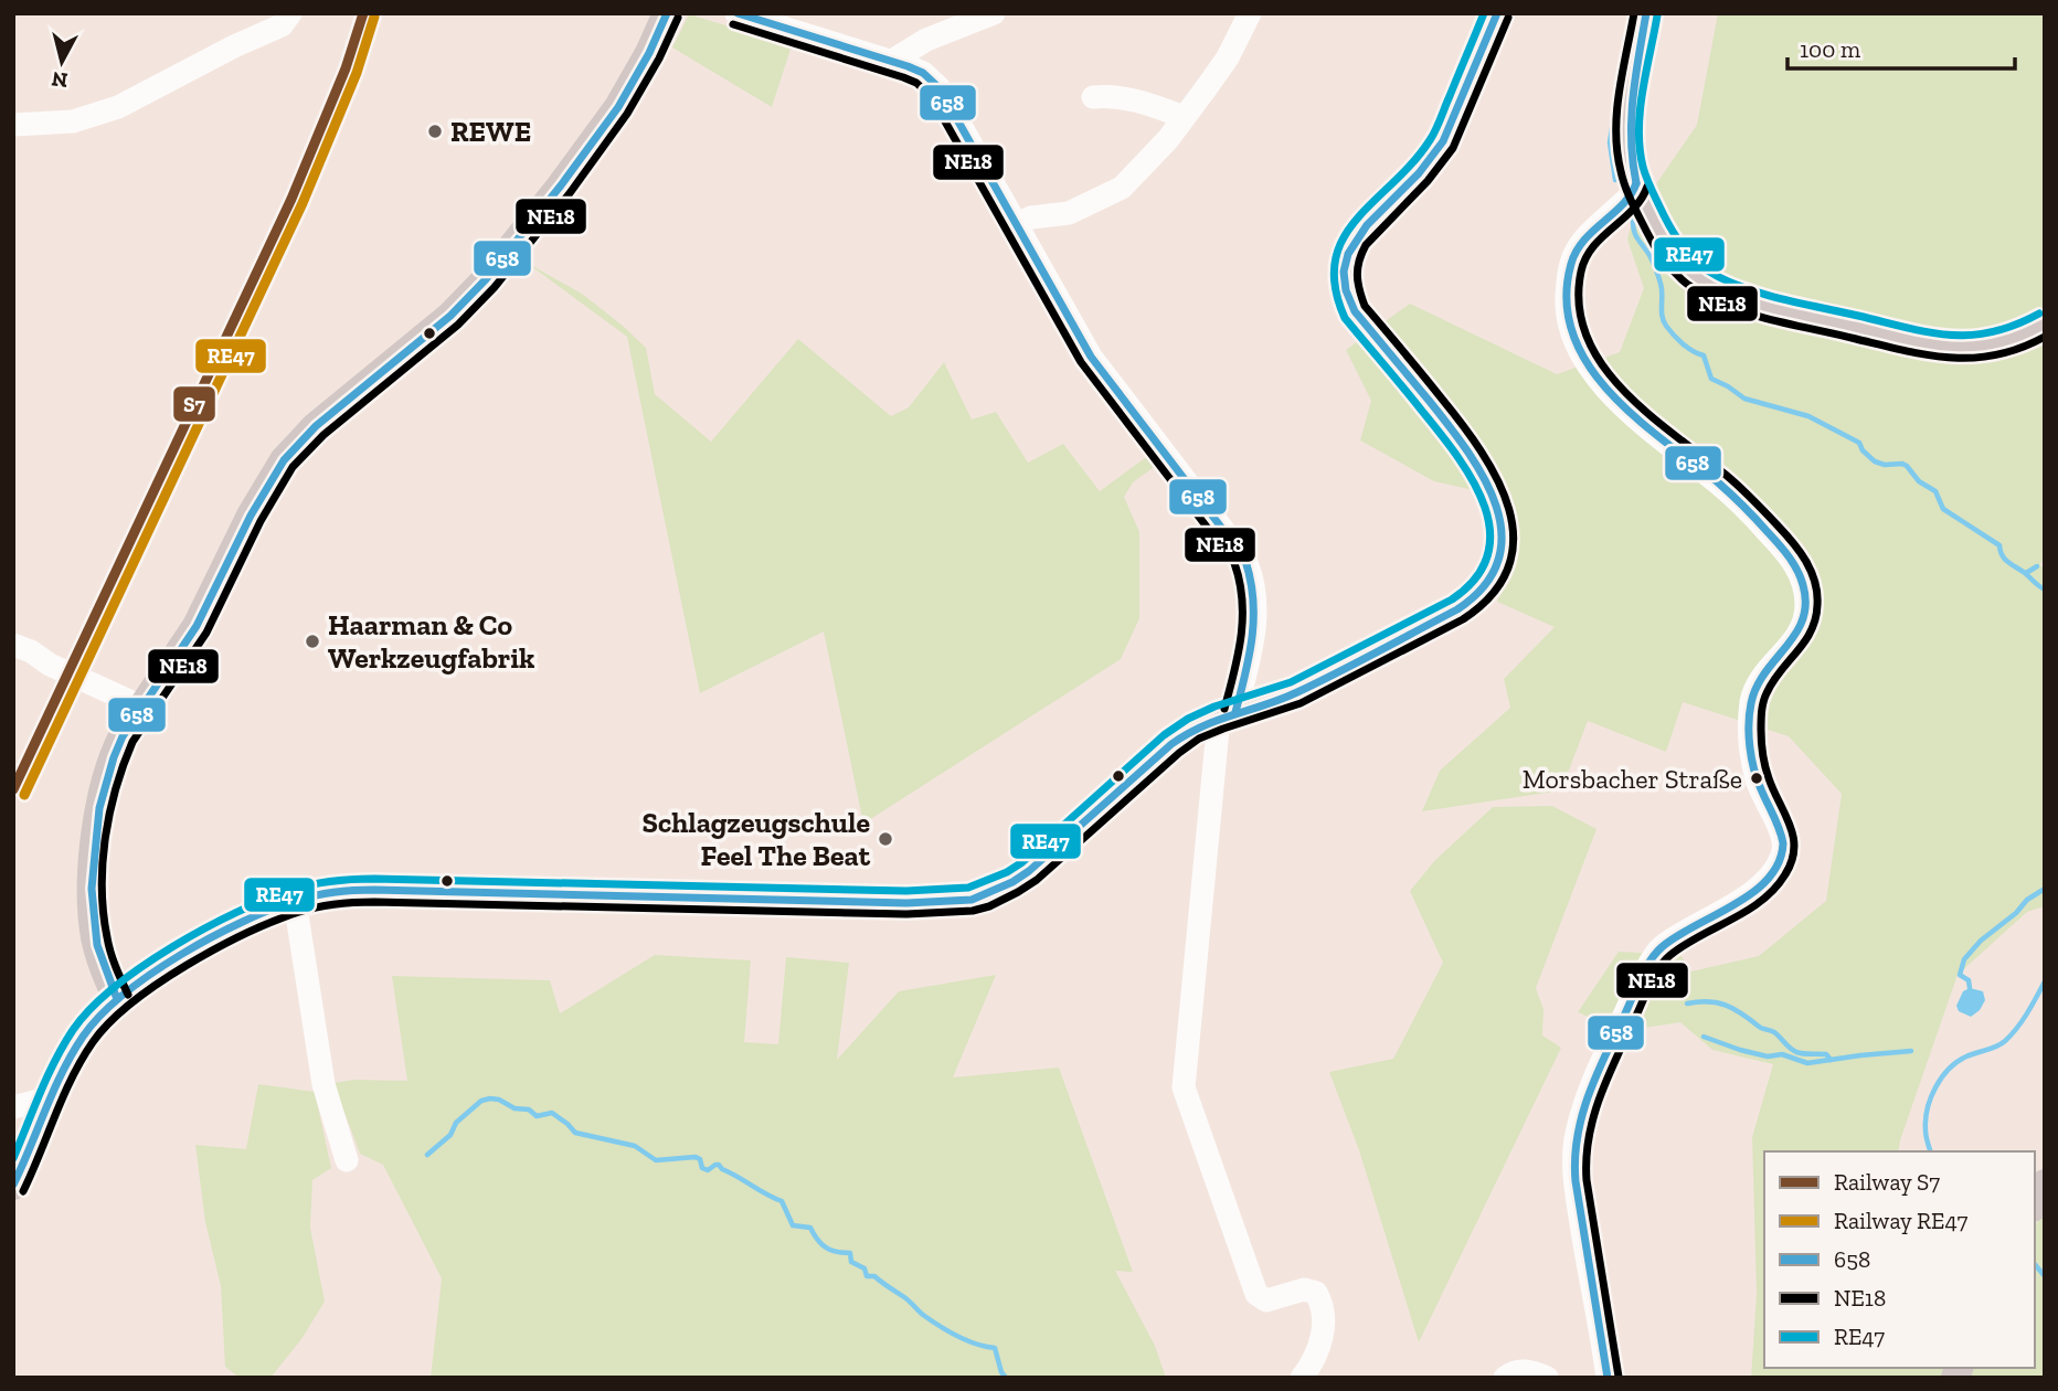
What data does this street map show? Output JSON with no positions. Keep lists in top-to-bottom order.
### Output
{
  "places": [
    "REWE",
    "Haarman & Co Werkzeugfabrik",
    "Morsbacher Straße",
    "Schlagzeugschule Feel The Beat"
  ],
  "lines": [
    "rail line S7",
    "transit line 658",
    "transit line NE18",
    "transit line RE47",
    "rail line RE47"
  ],
  "legend": [
    "Railway S7",
    "Railway RE47",
    "658",
    "NE18",
    "RE47"
  ],
  "scale_bar": "100 m",
  "north": "bottom"
}
